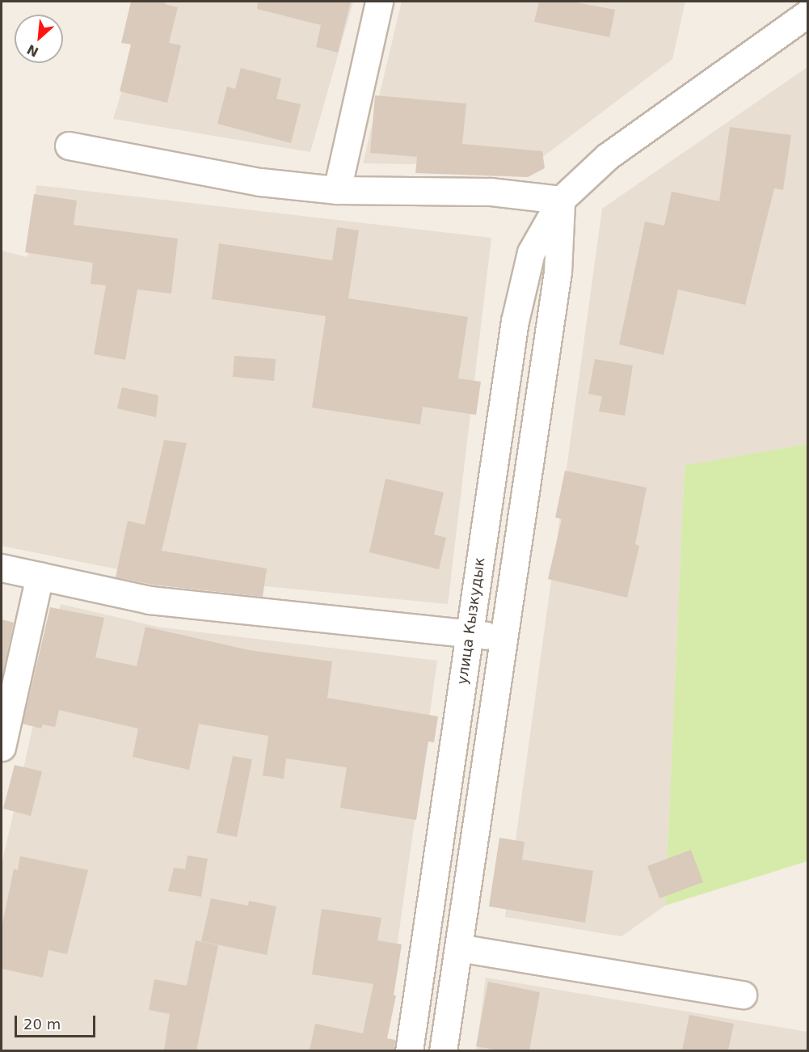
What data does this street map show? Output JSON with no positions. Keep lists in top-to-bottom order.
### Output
{
  "streets": {
    "street": ["улица Кызкудык"]
  },
  "scale_bar": "20 m",
  "north": "bottom left"
}
